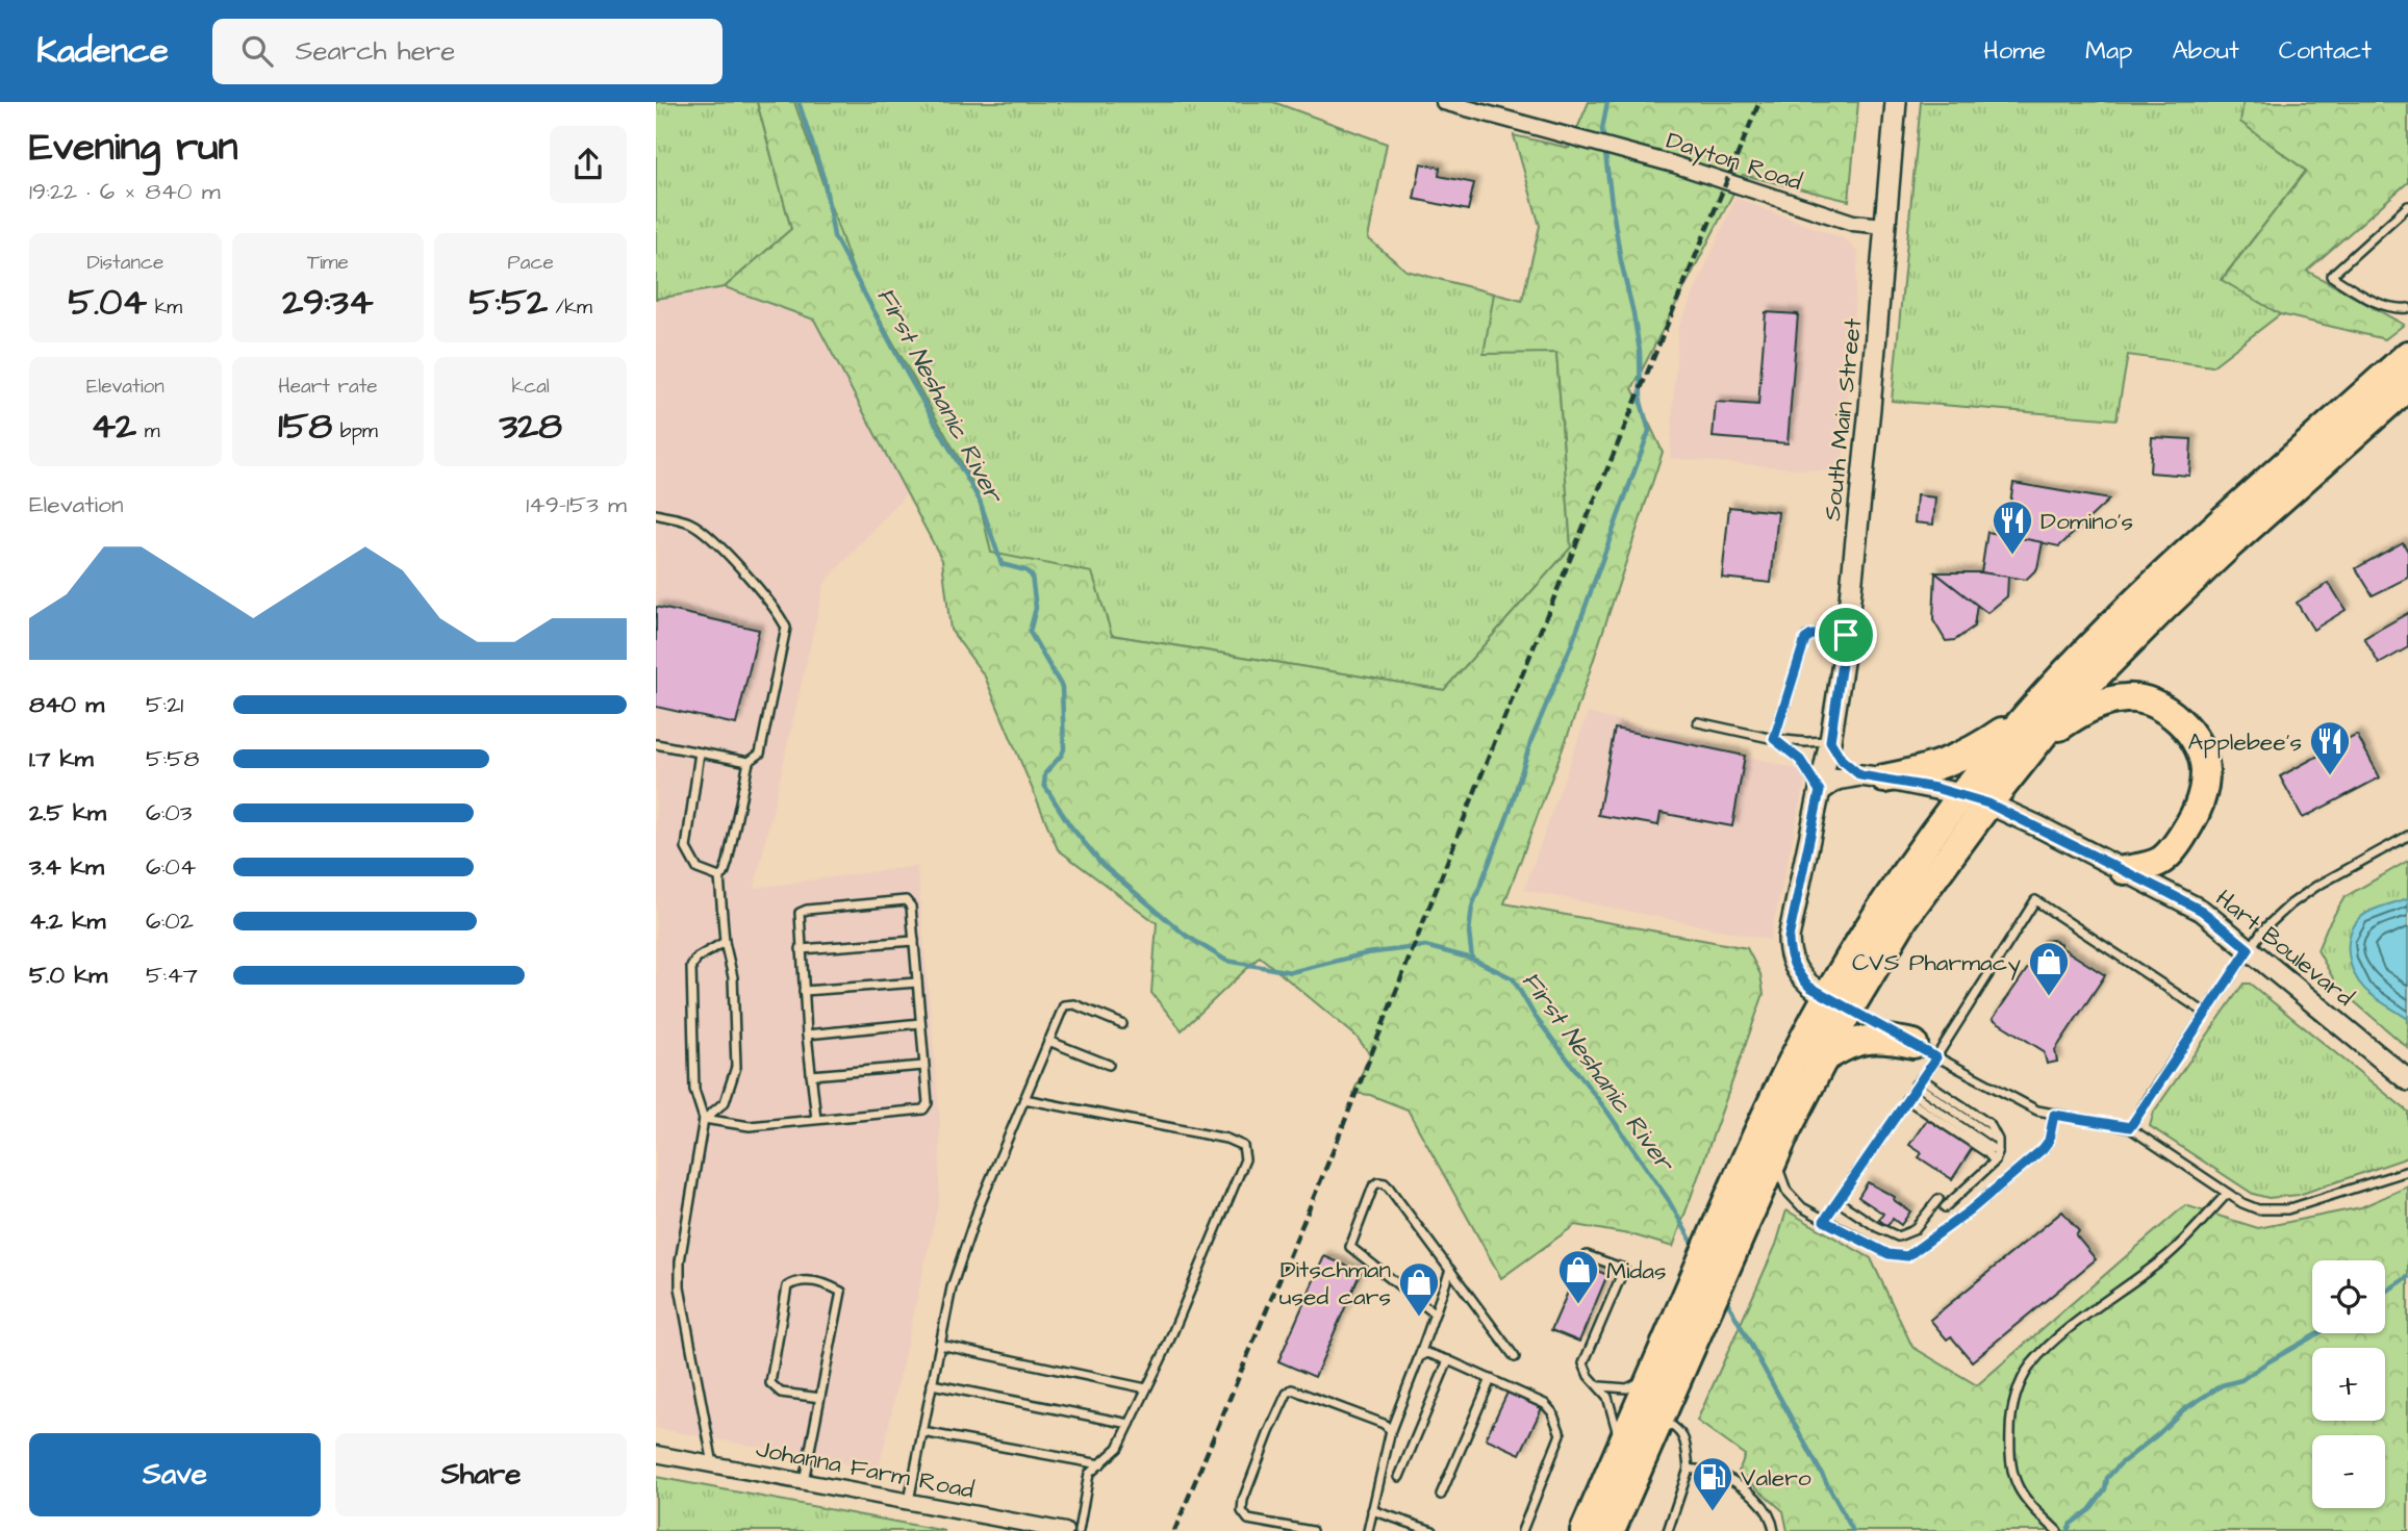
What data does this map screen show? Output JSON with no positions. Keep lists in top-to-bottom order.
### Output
{
  "streets": {
    "street": [
      "Dayton Road",
      "South Main Street",
      "Hart Boulevard",
      "Johanna Farm Road"
    ]
  },
  "crossings": [
    ["Dayton Road", "South Main Street"]
  ],
  "water": ["First Neshanic River"],
  "places": {
    "restaurant": ["Domino's", "Applebee's"],
    "shop": ["CVS Pharmacy", "Midas", "Ditschman used cars"],
    "fuel station": ["Valero"]
  },
  "page": {
    "header": "Kadence",
    "search": "Search here",
    "nav": [
      "Home",
      "Map",
      "About",
      "Contact"
    ],
    "heading": ["Evening run", "19:22 · 6 × 840 m"],
    "stats": [
      ["Distance", "5.04 km"],
      ["Time", "29:34"],
      ["Pace", "5:52 /km"],
      ["Elevation", "42 m"],
      ["Heart rate", "158 bpm"],
      ["kcal", "328"]
    ],
    "chart": ["Elevation", "149–153 m"],
    "list": [
      {
        "name": "840 m",
        "note": "5:21"
      },
      {
        "name": "1.7 km",
        "note": "5:58"
      },
      {
        "name": "2.5 km",
        "note": "6:03"
      },
      {
        "name": "3.4 km",
        "note": "6:04"
      },
      {
        "name": "4.2 km",
        "note": "6:02"
      },
      {
        "name": "5.0 km",
        "note": "5:47"
      }
    ],
    "map_buttons": ["+", "−"],
    "buttons": ["Save", "Share"]
  }
}
